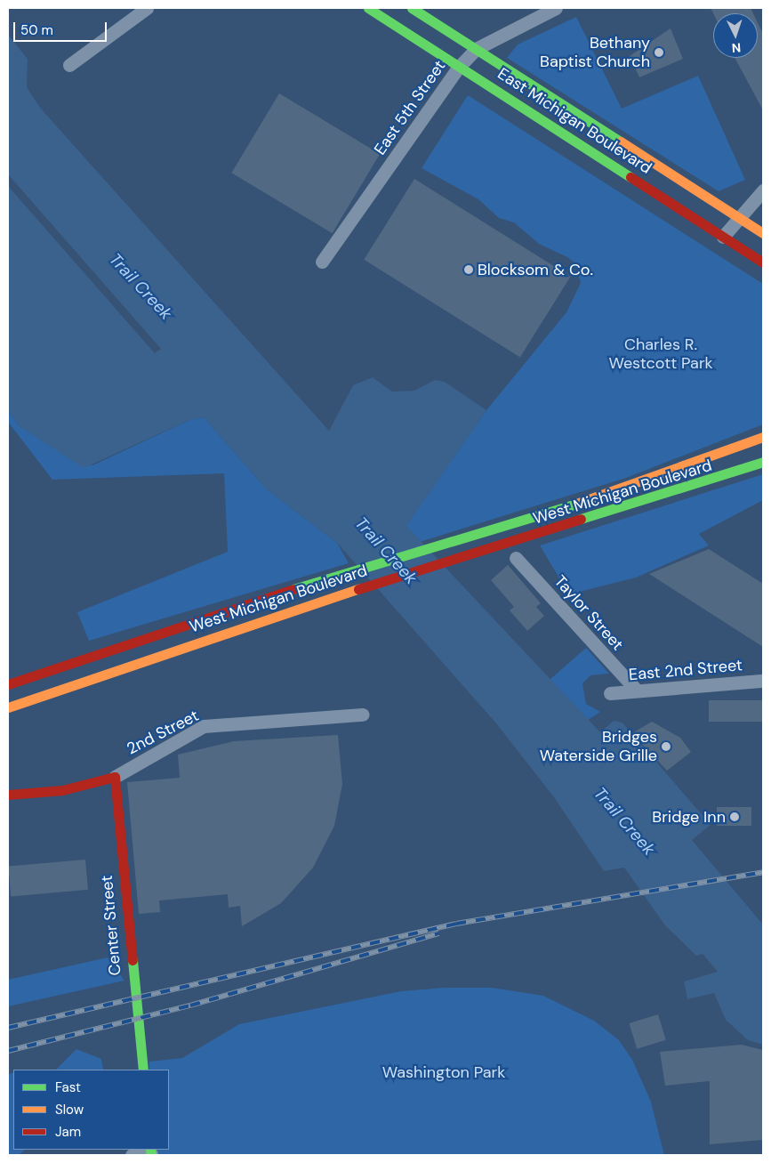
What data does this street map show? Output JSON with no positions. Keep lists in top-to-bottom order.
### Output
{
  "streets": {
    "main road": [
      "East Michigan Boulevard",
      "West Michigan Boulevard",
      "2nd Street",
      "Center Street"
    ],
    "street": ["East 5th Street", "Taylor Street", "East 2nd Street"]
  },
  "crossings": [
    ["East 5th Street", "East Michigan Boulevard"],
    ["Taylor Street", "East 2nd Street"],
    ["2nd Street", "Center Street"]
  ],
  "water": ["Trail Creek"],
  "parks": ["Charles R. Westcott Park", "Washington Park"],
  "places": [
    "Bethany Baptist Church",
    "Blocksom & Co.",
    "Bridges Waterside Grille",
    "Bridge Inn"
  ],
  "legend": ["Fast", "Slow", "Jam"],
  "scale_bar": "50 m",
  "north": "bottom"
}
